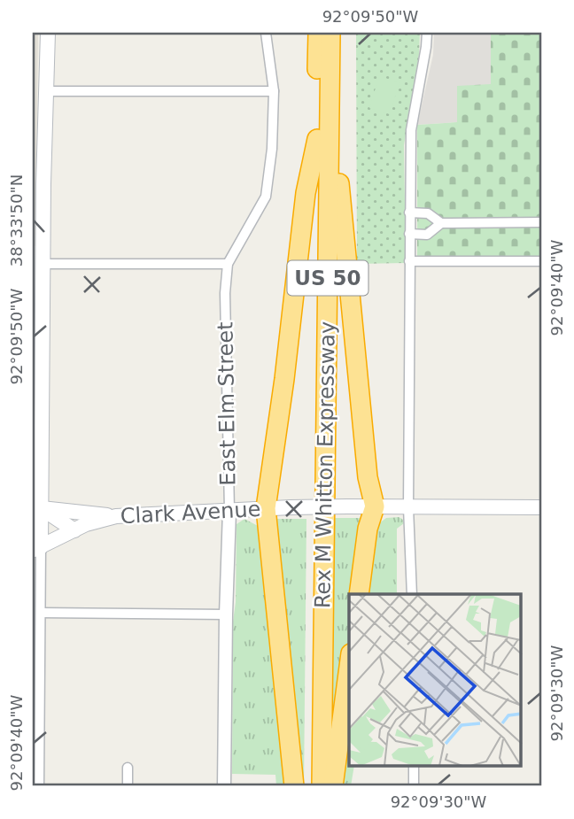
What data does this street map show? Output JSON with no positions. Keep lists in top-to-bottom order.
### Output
{
  "streets": {
    "highway": ["US 50", "Rex M Whitton Expressway"],
    "main road": ["Clark Avenue"],
    "street": ["East Elm Street"]
  },
  "crossings": [
    ["East Elm Street", "Clark Avenue"]
  ],
  "coordinates": [
    "92°09'50\"W",
    "38°33'50\"N",
    "92°09'40\"W",
    "92°09'30\"W"
  ]
}
